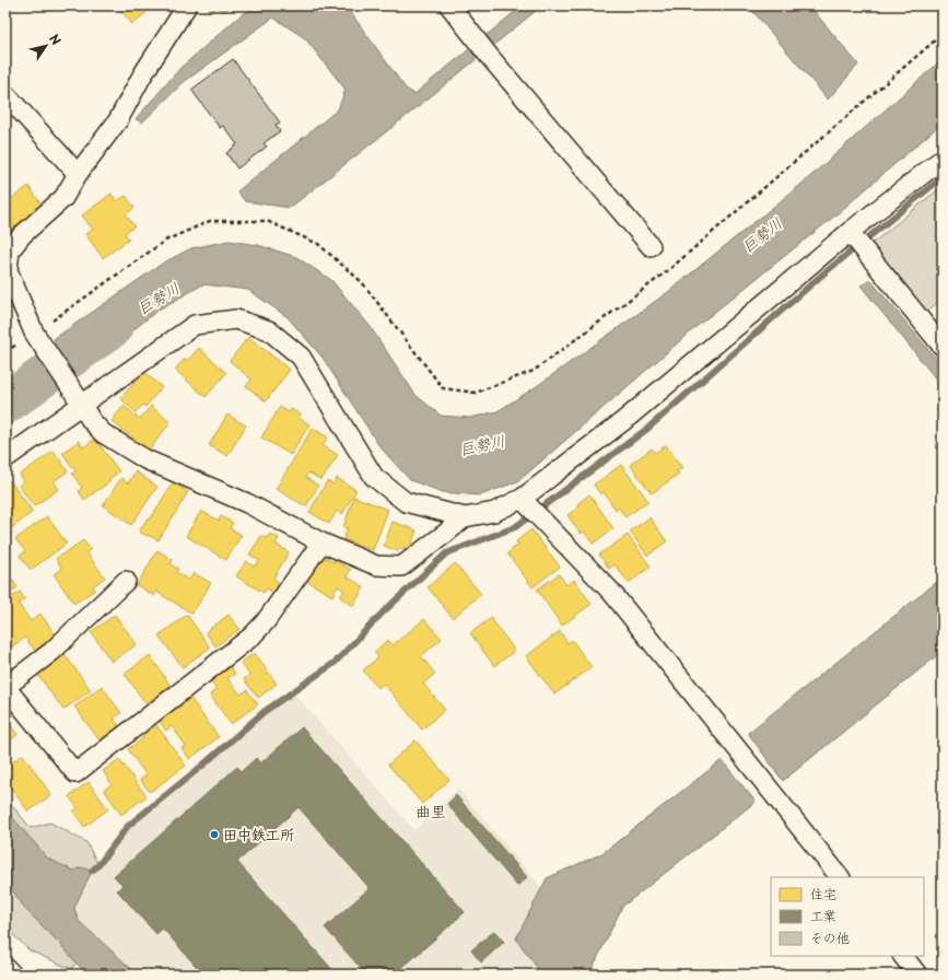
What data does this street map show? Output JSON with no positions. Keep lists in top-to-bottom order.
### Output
{
  "districts": ["曲里"],
  "water": ["巨勢川"],
  "places": ["田中鉄工所"],
  "legend": ["住宅", "工業", "その他"],
  "north": "top right"
}
